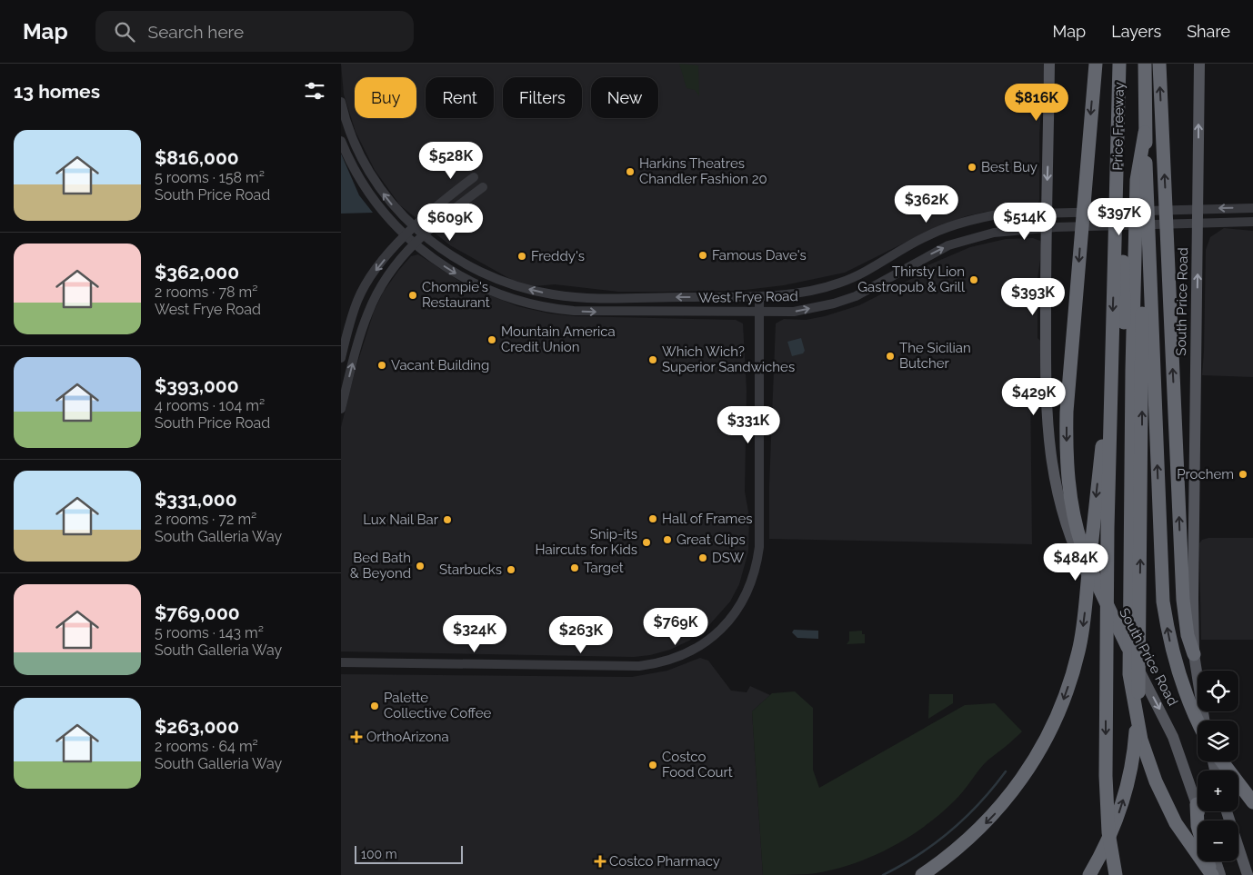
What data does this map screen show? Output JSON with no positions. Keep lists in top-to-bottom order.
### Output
{
  "streets": {
    "highway": ["Price Freeway"],
    "main road": ["South Price Road"],
    "street": ["West Frye Road"]
  },
  "crossings": [
    ["West Frye Road", "South Price Road"]
  ],
  "places": {
    "other": [
      "Best Buy",
      "Harkins Theatres Chandler Fashion 20",
      "Famous Dave's",
      "Freddy's",
      "Thirsty Lion Gastropub & Grill",
      "Chompie's Restaurant",
      "Mountain America Credit Union",
      "The Sicilian Butcher",
      "Which Wich? Superior Sandwiches",
      "Vacant Building",
      "Prochem",
      "Hall of Frames",
      "Lux Nail Bar",
      "Great Clips",
      "Snip-its Haircuts for Kids",
      "DSW",
      "Bed Bath & Beyond",
      "Target",
      "Starbucks",
      "Palette Collective Coffee",
      "Costco Food Court"
    ],
    "health": ["OrthoArizona", "Costco Pharmacy"]
  },
  "scale_bar": "100 m",
  "page": {
    "header": "Map",
    "search": "Search here",
    "nav": ["Map", "Layers", "Share"],
    "heading": "13 homes",
    "chip": [
      "Buy",
      "Rent",
      "Filters",
      "New"
    ],
    "price": [
      "$816K",
      "$528K",
      "$362K",
      "$397K",
      "$514K",
      "$609K",
      "$393K",
      "$429K",
      "$331K",
      "$484K",
      "$769K",
      "$324K",
      "$263K"
    ],
    "list": [
      {
        "name": "$816,000",
        "note": "5 rooms · 158 m² · South Price Road"
      },
      {
        "name": "$362,000",
        "note": "2 rooms · 78 m² · West Frye Road"
      },
      {
        "name": "$393,000",
        "note": "4 rooms · 104 m² · South Price Road"
      },
      {
        "name": "$331,000",
        "note": "2 rooms · 72 m² · South Galleria Way"
      },
      {
        "name": "$769,000",
        "note": "5 rooms · 143 m² · South Galleria Way"
      },
      {
        "name": "$263,000",
        "note": "2 rooms · 64 m² · South Galleria Way"
      }
    ],
    "map_buttons": ["+", "−"],
    "scale": "100 m"
  }
}
